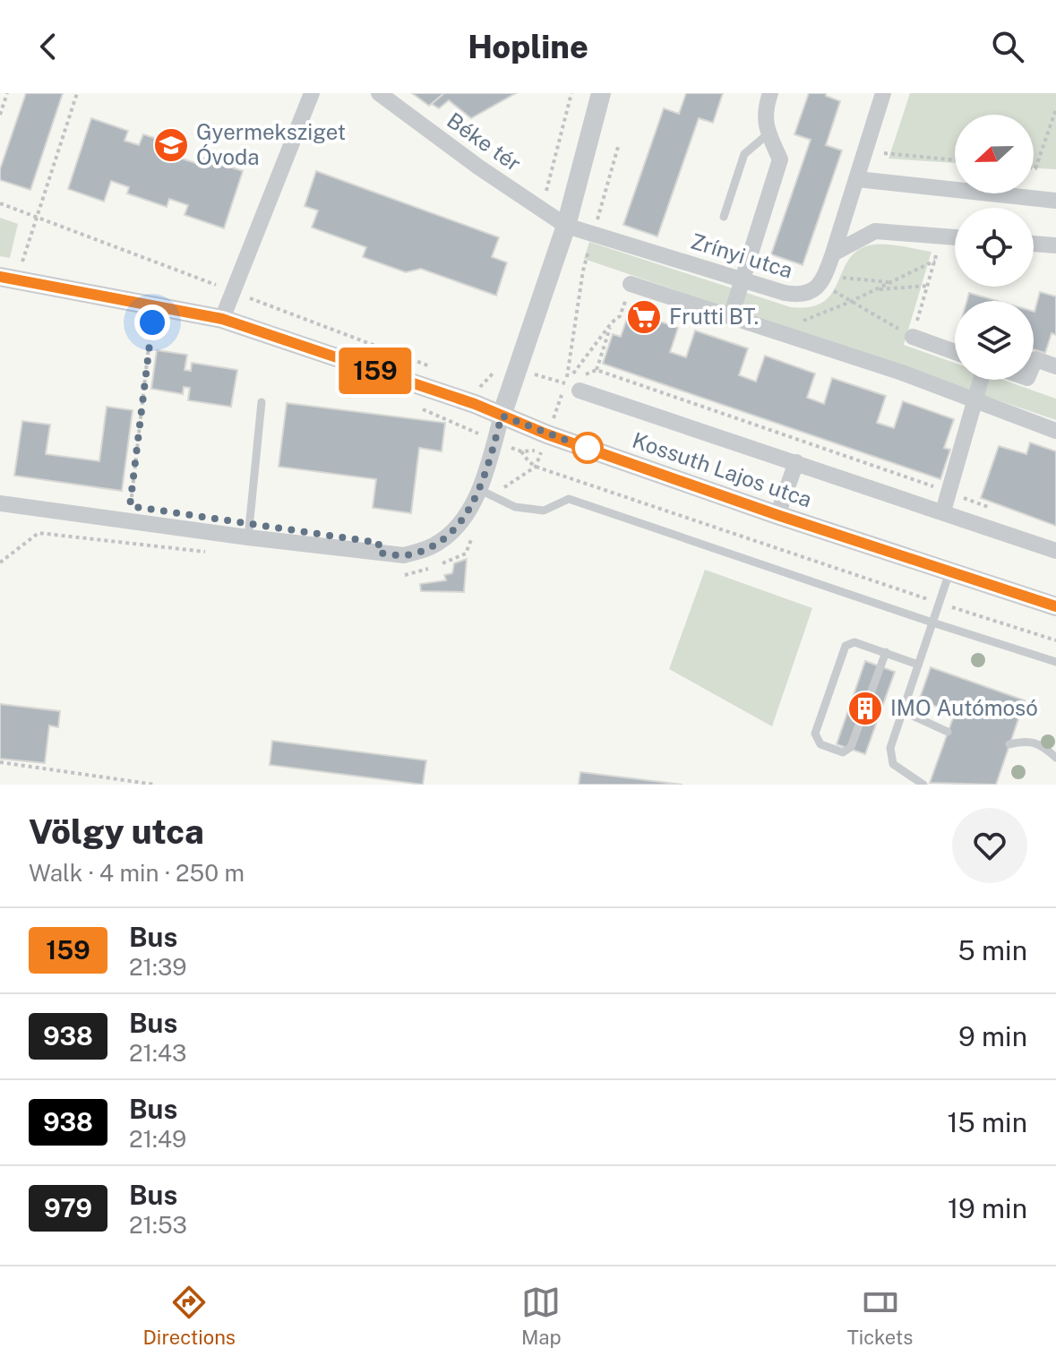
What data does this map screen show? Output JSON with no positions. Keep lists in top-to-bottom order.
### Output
{
  "streets": {
    "street": ["Béke tér", "Zrínyi utca", "Kossuth Lajos utca"]
  },
  "crossings": [
    ["Béke tér", "Zrínyi utca"]
  ],
  "places": {
    "school or university": ["Gyermeksziget Óvoda"],
    "supermarket": ["Frutti BT."],
    "building": ["IMO Autómosó"]
  },
  "lines": ["bus line 159"],
  "north": "left",
  "page": {
    "header": "Hopline",
    "on_map": "159",
    "heading": ["Völgy utca", "Walk · 4 min · 250 m"],
    "list": [
      {
        "mark": "159",
        "name": "Bus",
        "note": "21:39",
        "value": "5 min"
      },
      {
        "mark": "938",
        "name": "Bus",
        "note": "21:43",
        "value": "9 min"
      },
      {
        "mark": "938",
        "name": "Bus",
        "note": "21:49",
        "value": "15 min"
      },
      {
        "mark": "979",
        "name": "Bus",
        "note": "21:53",
        "value": "19 min"
      }
    ],
    "tabs": ["Directions", "Map", "Tickets"]
  }
}
